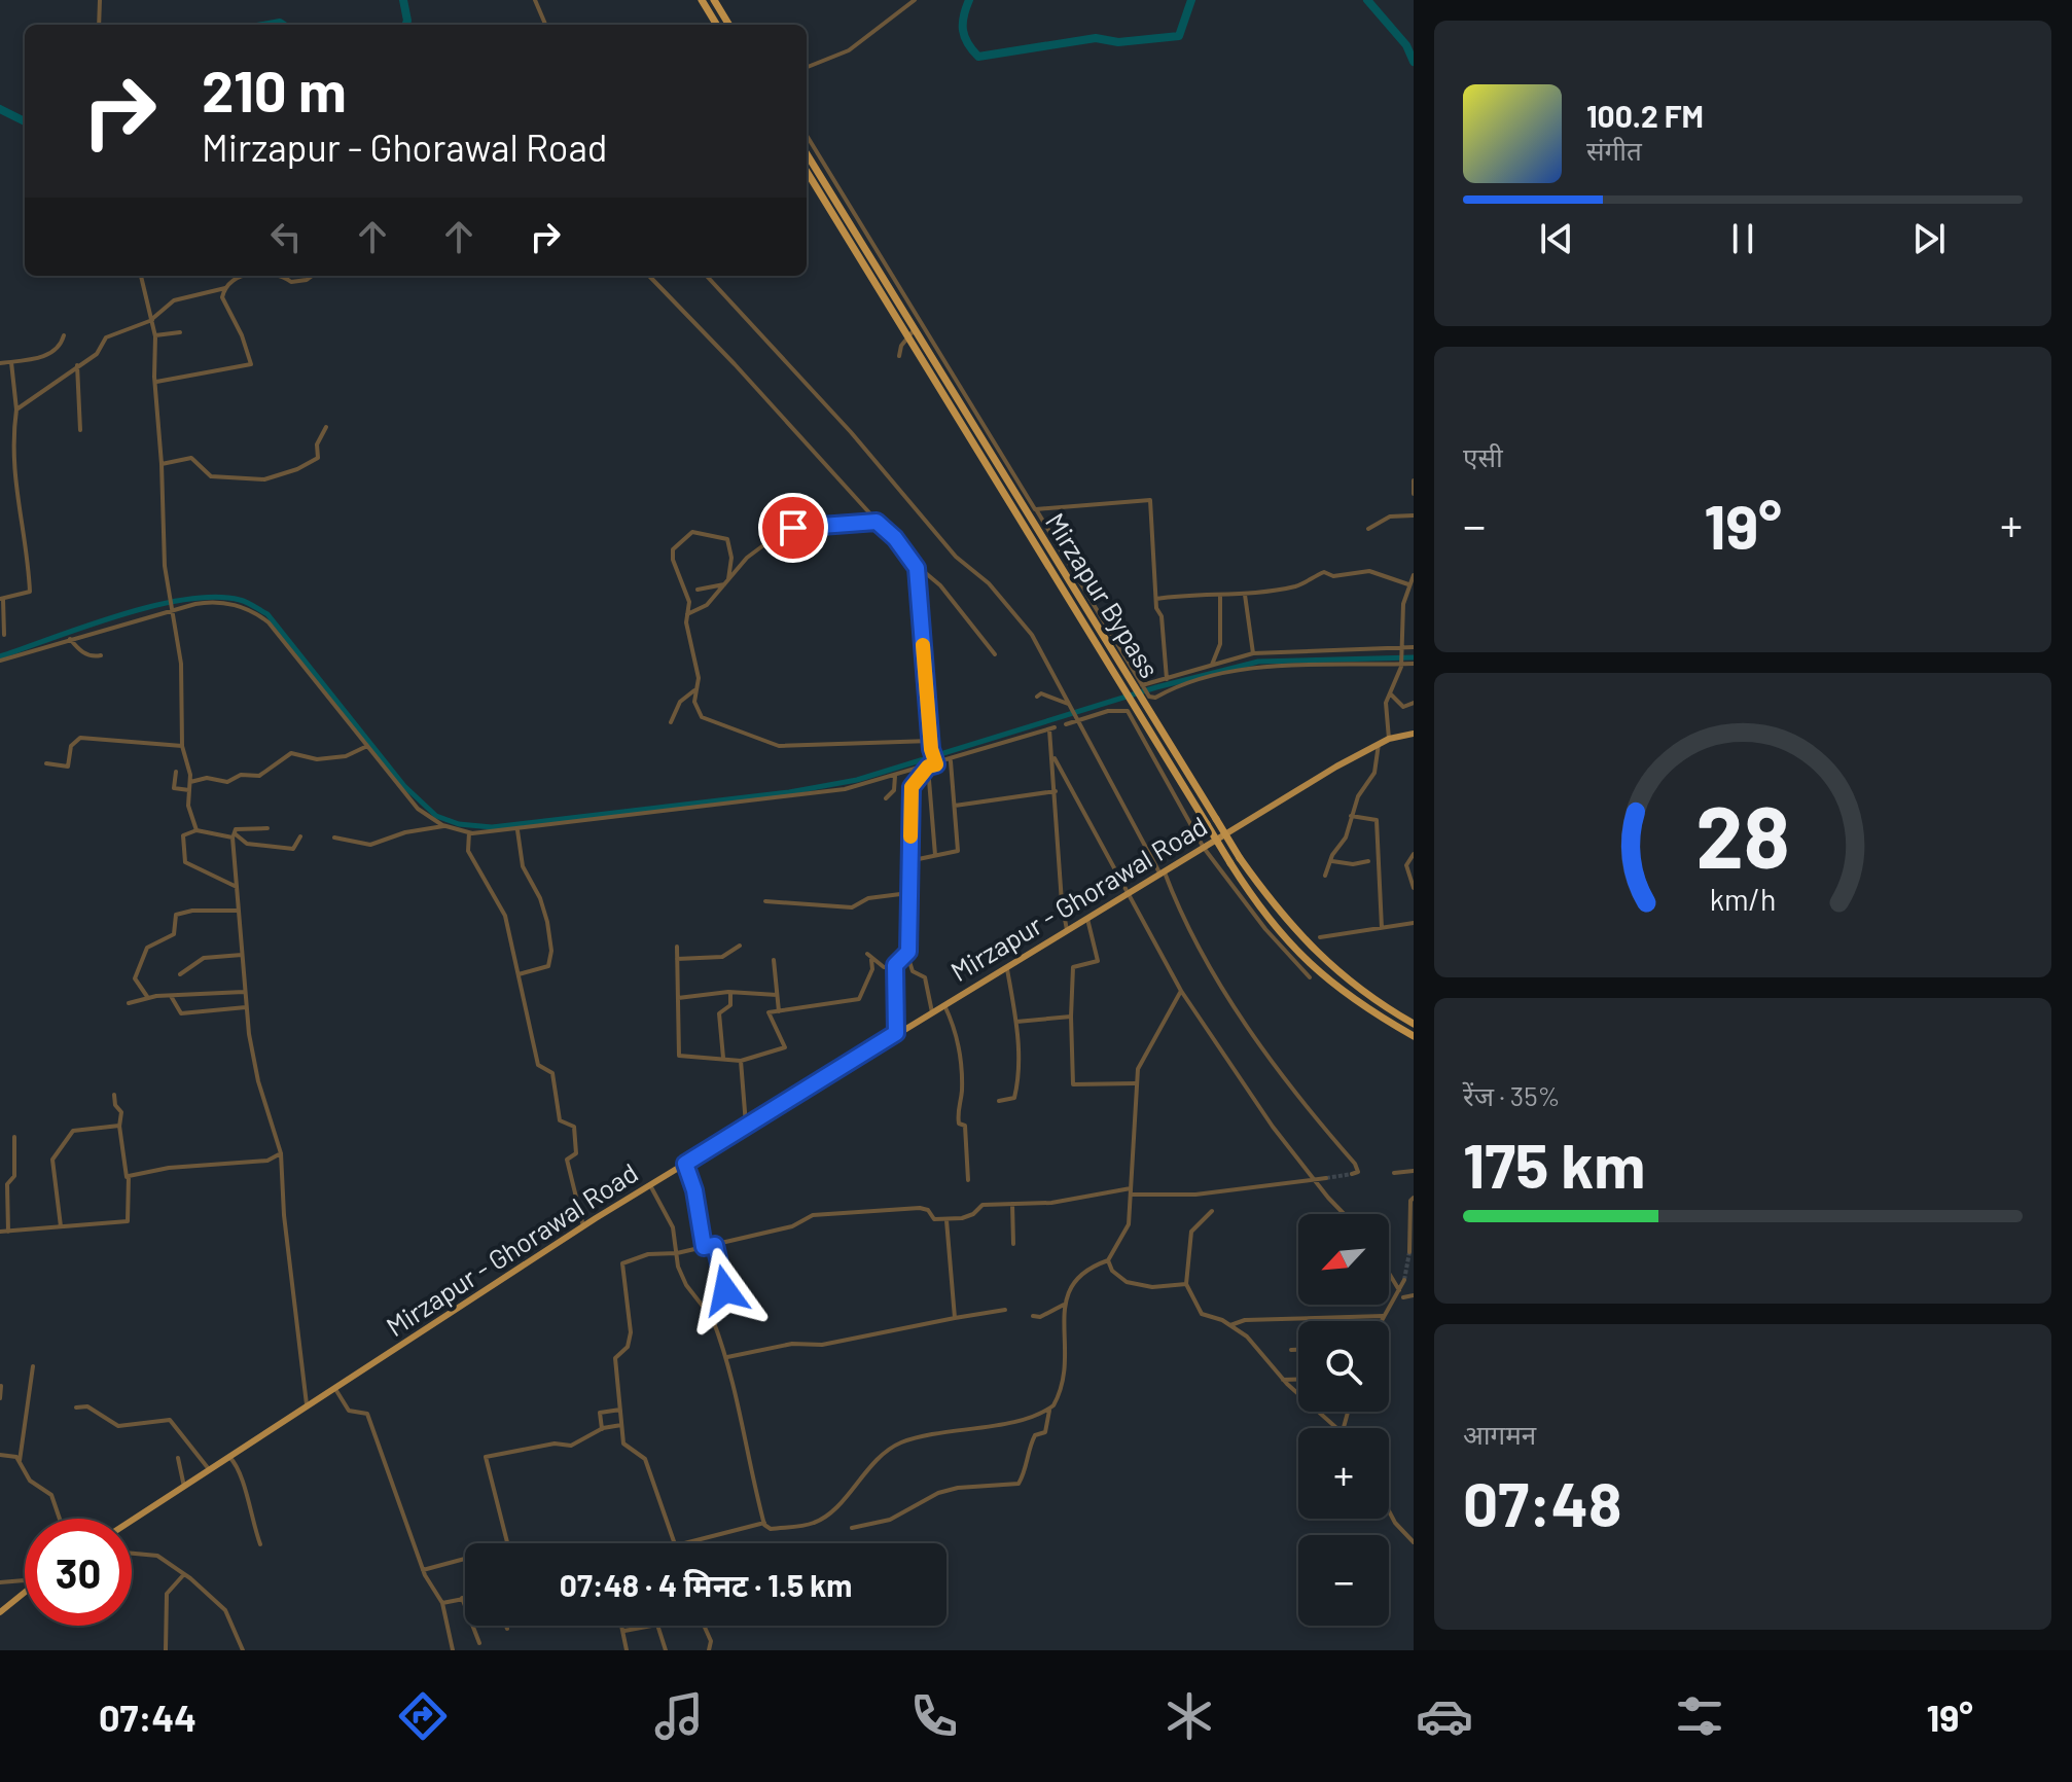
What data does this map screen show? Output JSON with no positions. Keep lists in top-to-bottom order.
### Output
{
  "streets": {
    "highway": ["Mirzapur Bypass"],
    "main road": ["Mirzapur - Ghorawal Road"]
  },
  "north": "bottom left",
  "page": {
    "turn": ["210 m", "Mirzapur - Ghorawal Road"],
    "song": ["100.2 FM", "संगीत"],
    "tile": [
      "एसी",
      ["रेंज · 35%", "175 km"],
      ["आगमन", "07:48"]
    ],
    "heat": ["−", "19°", "+"],
    "map_buttons": ["+", "−"],
    "limit": "30",
    "trip": "07:48 · 4 मिनट · 1.5 km",
    "tabs": ["07:44", "19°"],
    "gauge": ["28", "km/h"]
  }
}
